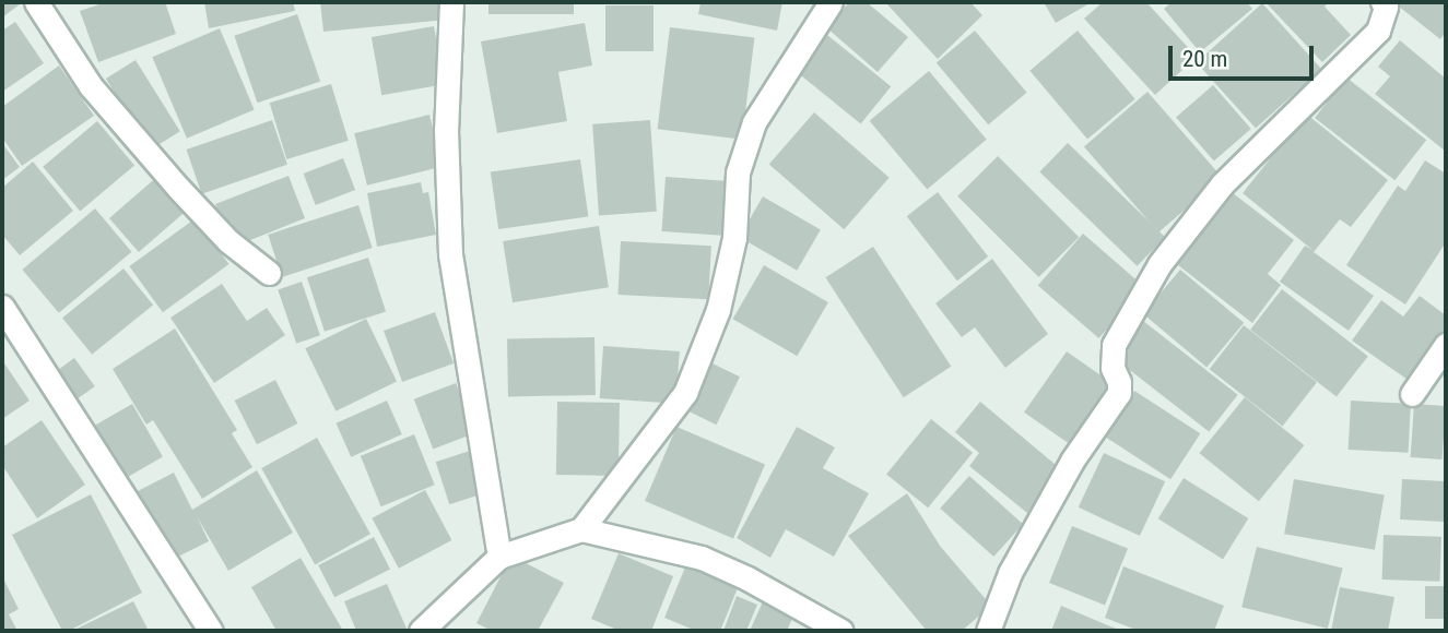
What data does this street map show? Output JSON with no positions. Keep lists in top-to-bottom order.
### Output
{
  "scale_bar": "20 m"
}
